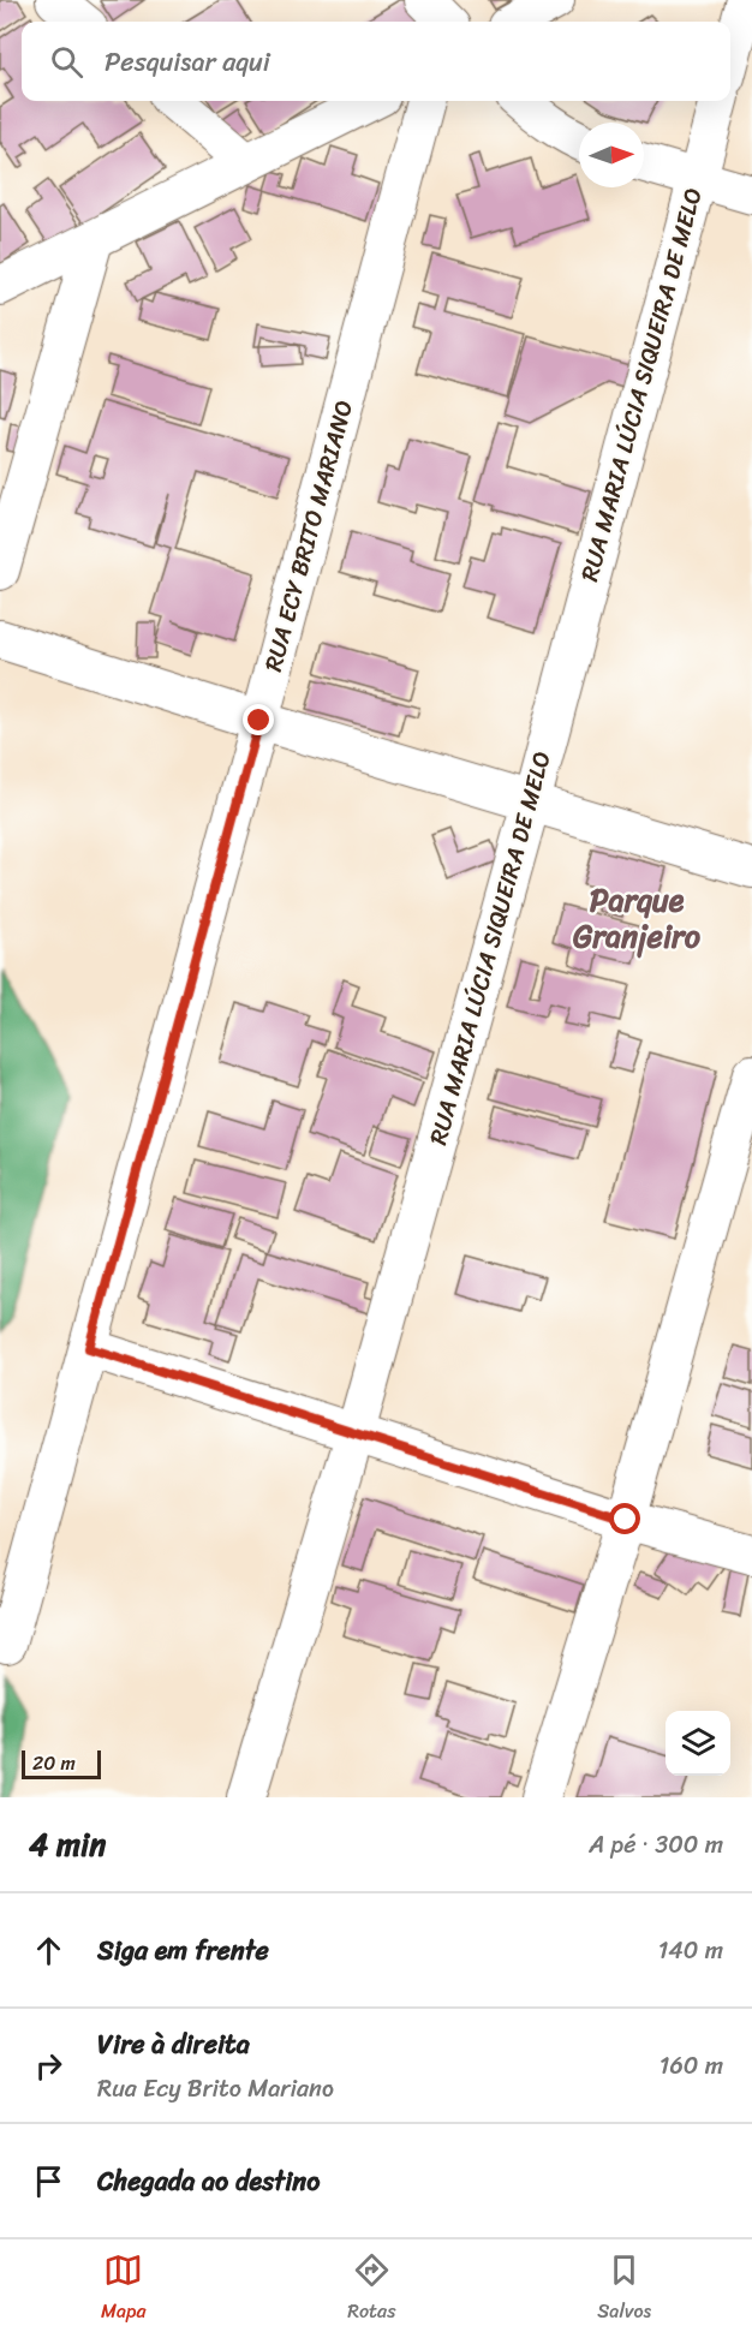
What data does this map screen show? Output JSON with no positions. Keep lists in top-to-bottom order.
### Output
{
  "streets": {
    "street": ["RUA MARIA LÚCIA SIQUEIRA DE MELO", "RUA ECY BRITO MARIANO"]
  },
  "districts": ["Parque Granjeiro"],
  "scale_bar": "20 m",
  "north": "right",
  "page": {
    "search": "Pesquisar aqui",
    "scale": "20 m",
    "heading": ["4 min", "A pé · 300 m"],
    "list": [
      ["Siga em frente", "140 m"],
      ["Vire à direita", "Rua Ecy Brito Mariano", "160 m"],
      "Chegada ao destino"
    ],
    "nav": ["Mapa", "Rotas", "Salvos"]
  }
}
